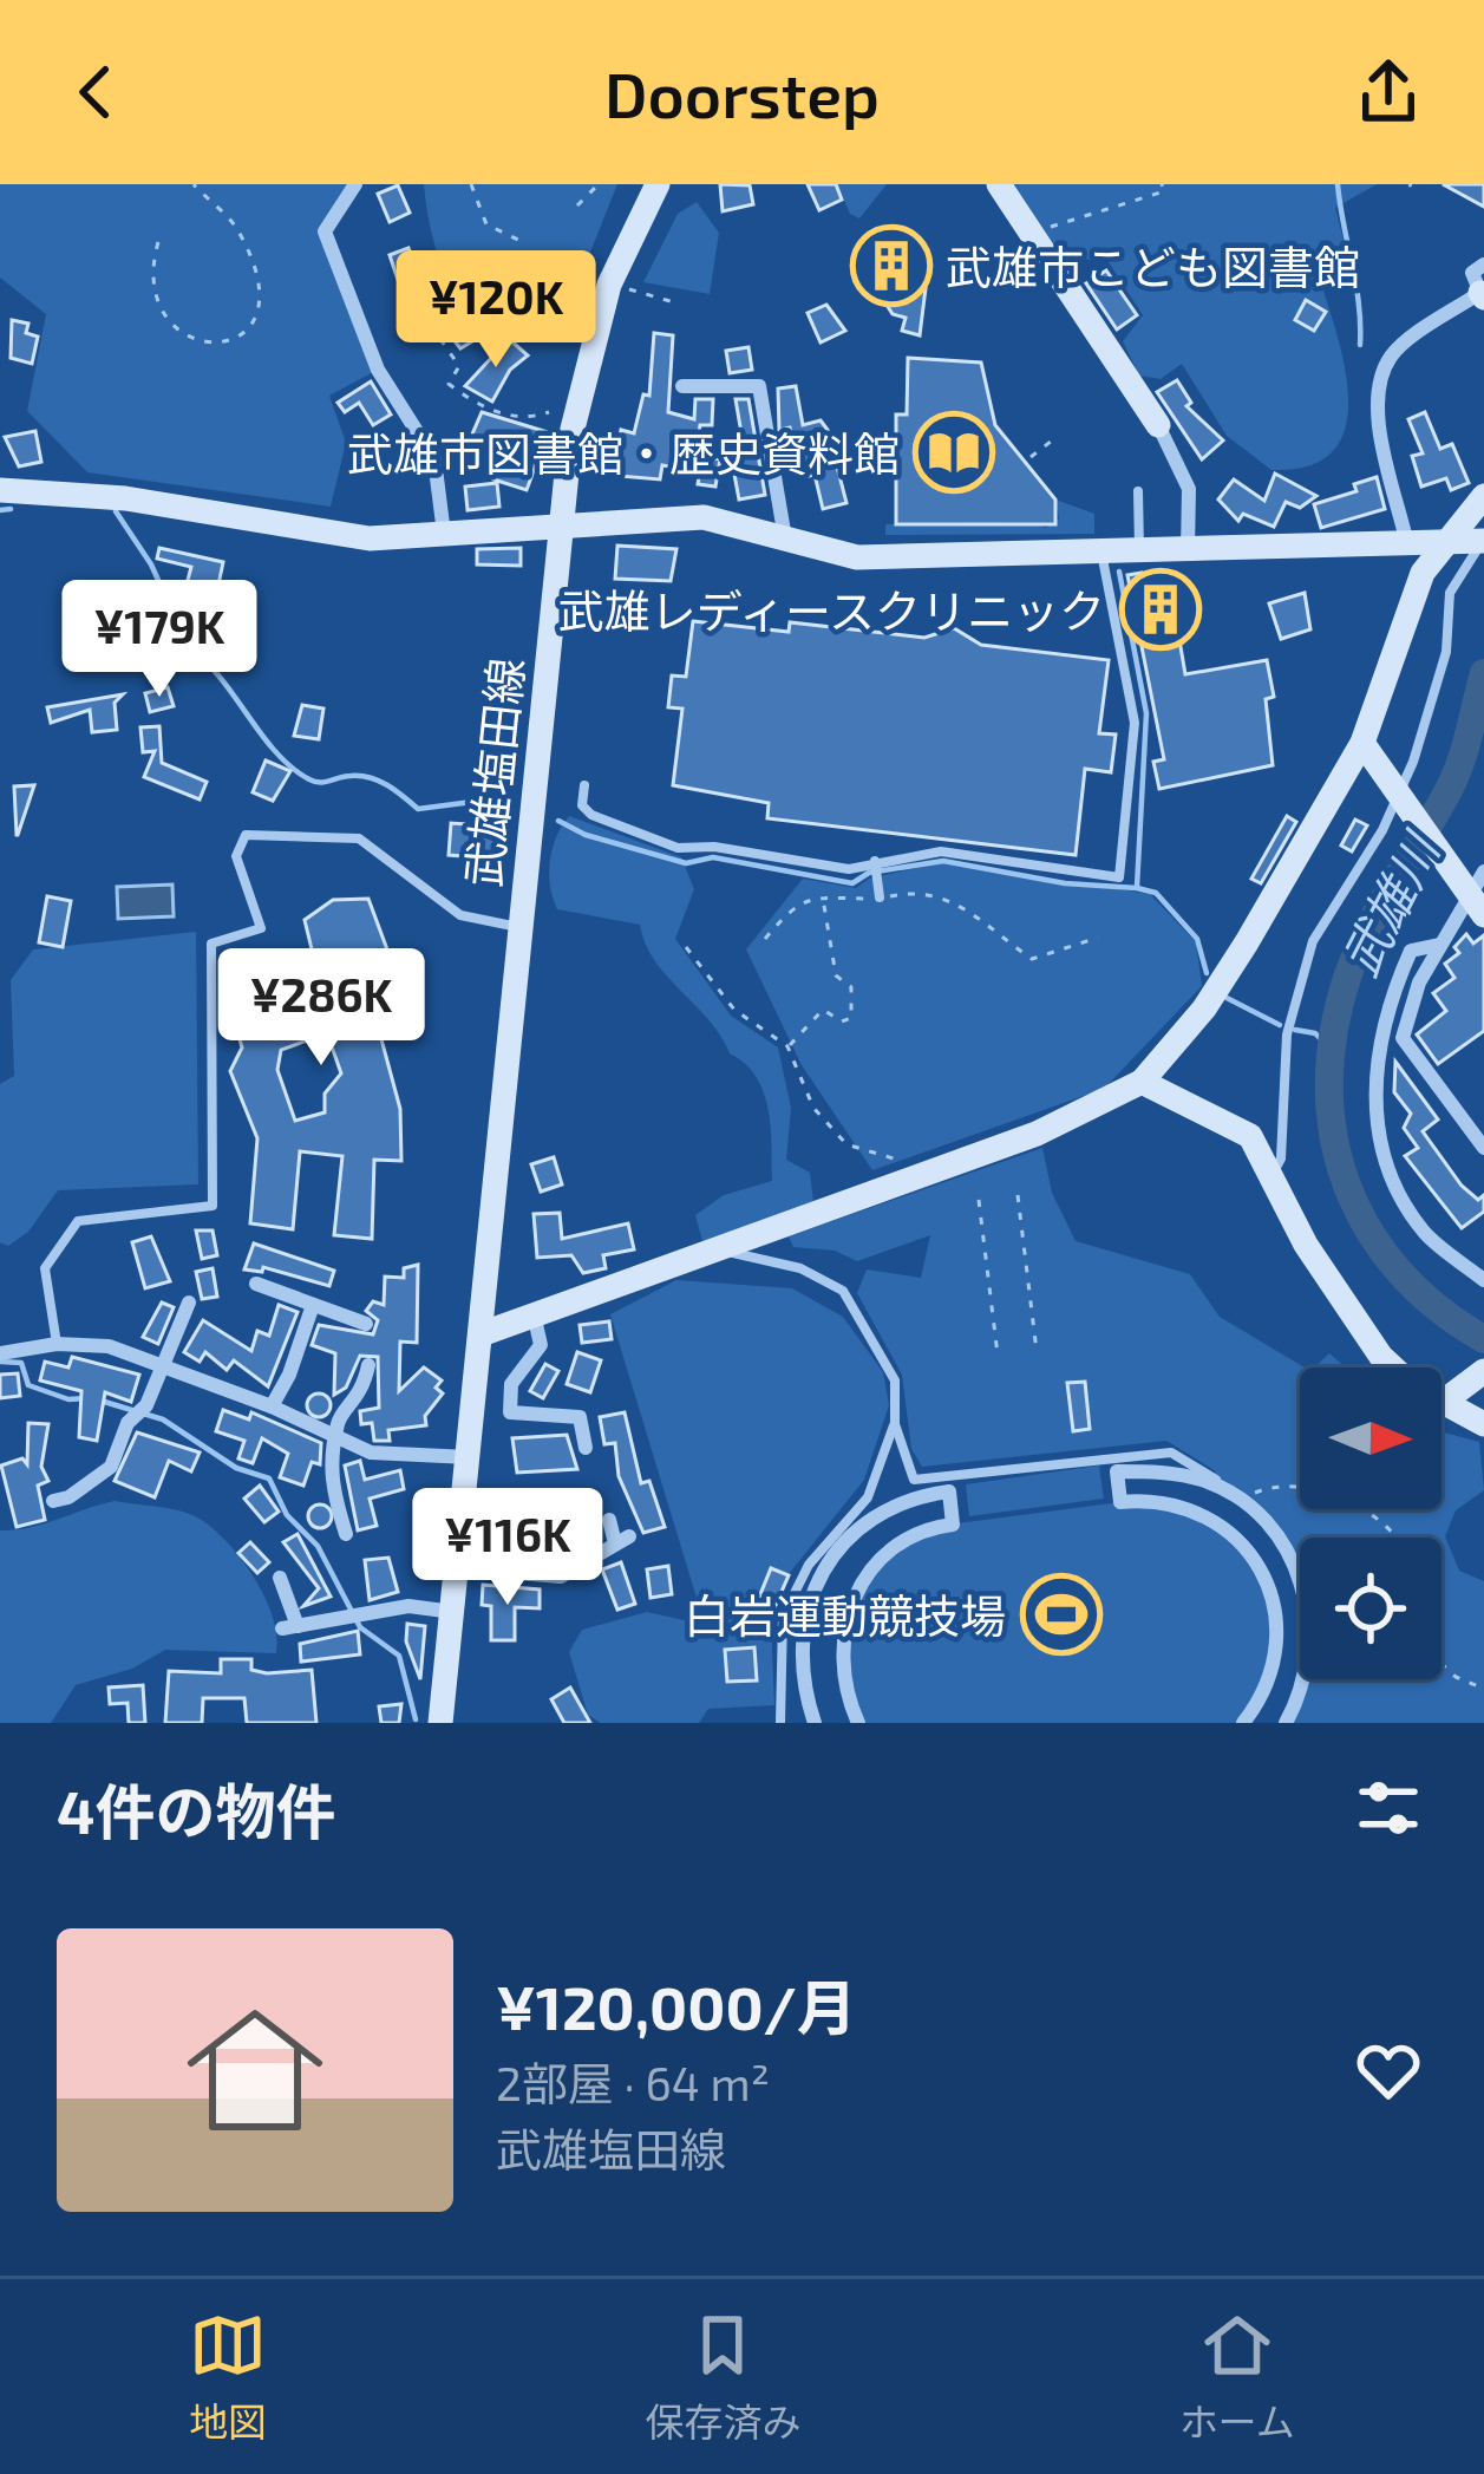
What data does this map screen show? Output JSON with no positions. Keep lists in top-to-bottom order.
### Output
{
  "streets": {
    "street": ["武雄塩田線"]
  },
  "water": ["武雄川"],
  "places": {
    "building": ["武雄市こども図書館", "武雄レディースクリニック"],
    "library": ["武雄市図書館・歴史資料館"],
    "sports": ["白岩運動競技場"]
  },
  "north": "right",
  "page": {
    "header": "Doorstep",
    "price": [
      "¥120K",
      "¥179K",
      "¥286K",
      "¥116K"
    ],
    "heading": "4件の物件",
    "list": [
      {
        "name": "¥120,000/月",
        "note": "2部屋 · 64 m² · 武雄塩田線"
      }
    ],
    "tabs": ["地図", "保存済み", "ホーム"]
  }
}
